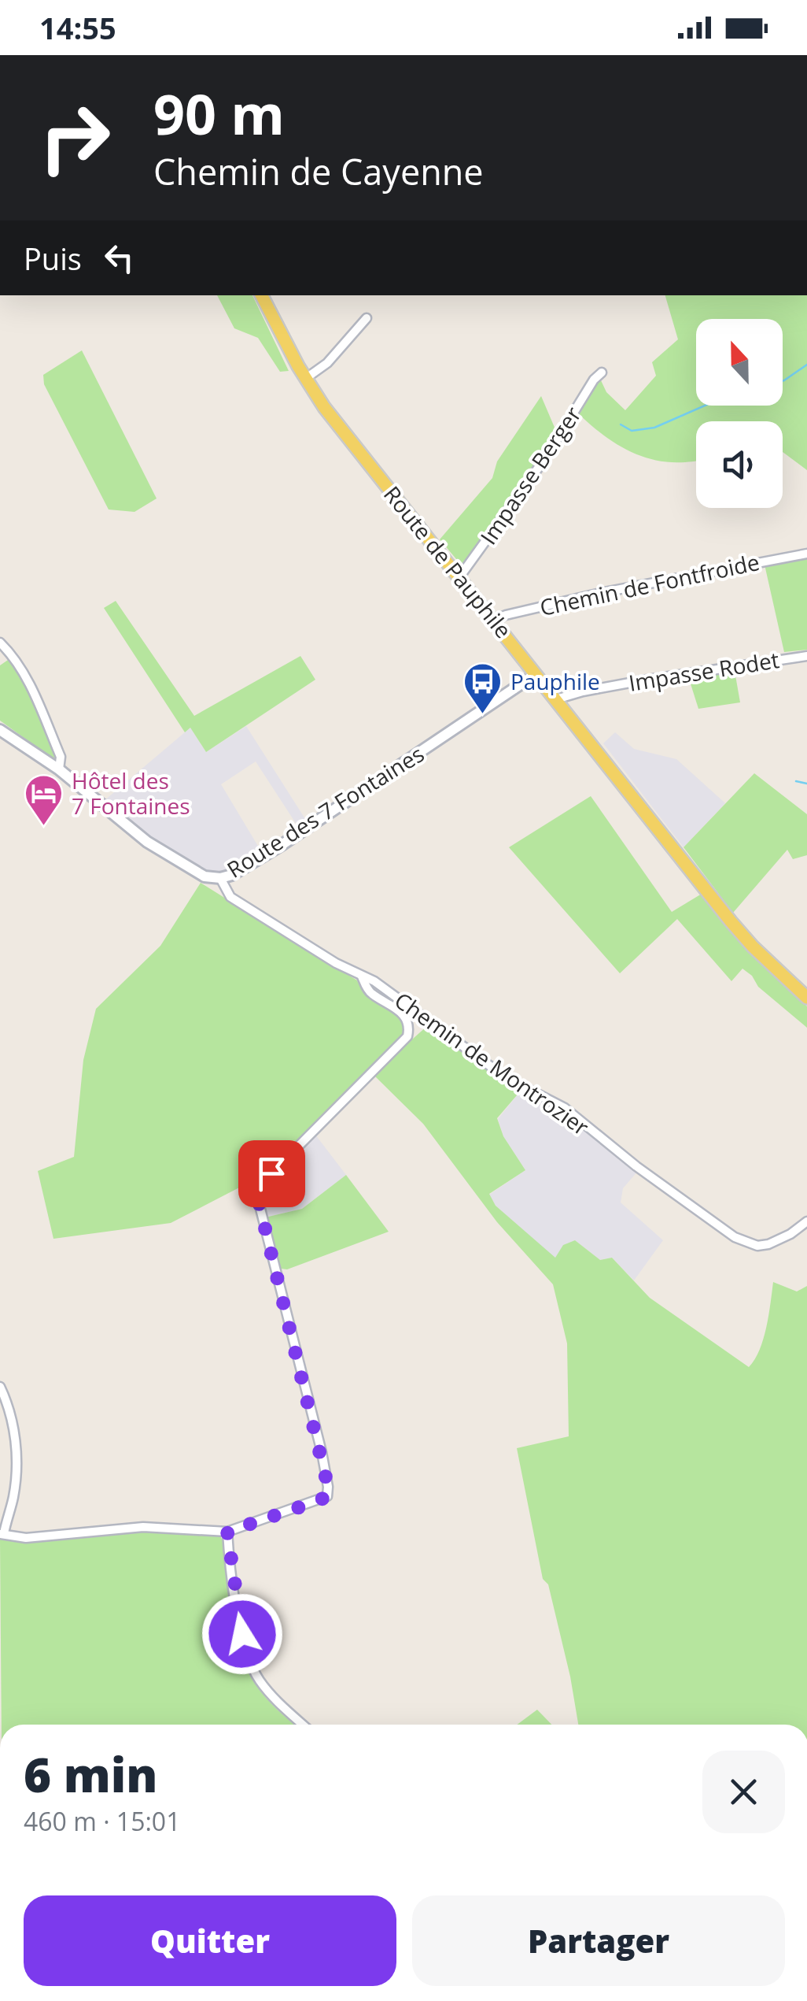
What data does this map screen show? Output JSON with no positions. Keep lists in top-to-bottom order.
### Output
{
  "streets": {
    "main road": ["Route de Pauphile"],
    "street": [
      "Impasse Berger",
      "Chemin de Fontfroide",
      "Impasse Rodet",
      "Route des 7 Fontaines",
      "Chemin de Montrozier"
    ]
  },
  "crossings": [
    ["Impasse Berger", "Route de Pauphile"],
    ["Route de Pauphile", "Chemin de Fontfroide"],
    ["Route de Pauphile", "Impasse Rodet"],
    ["Route de Pauphile", "Route des 7 Fontaines"],
    ["Route des 7 Fontaines", "Chemin de Montrozier"]
  ],
  "places": {
    "bus stop": ["Pauphile"],
    "hotel": ["Hôtel des 7 Fontaines"]
  },
  "north": "top",
  "page": {
    "status": "14:55",
    "turn": ["90 m", "Chemin de Cayenne"],
    "then": "Puis",
    "heading": ["6 min", "460 m · 15:01"],
    "buttons": ["Quitter", "Partager"]
  }
}
